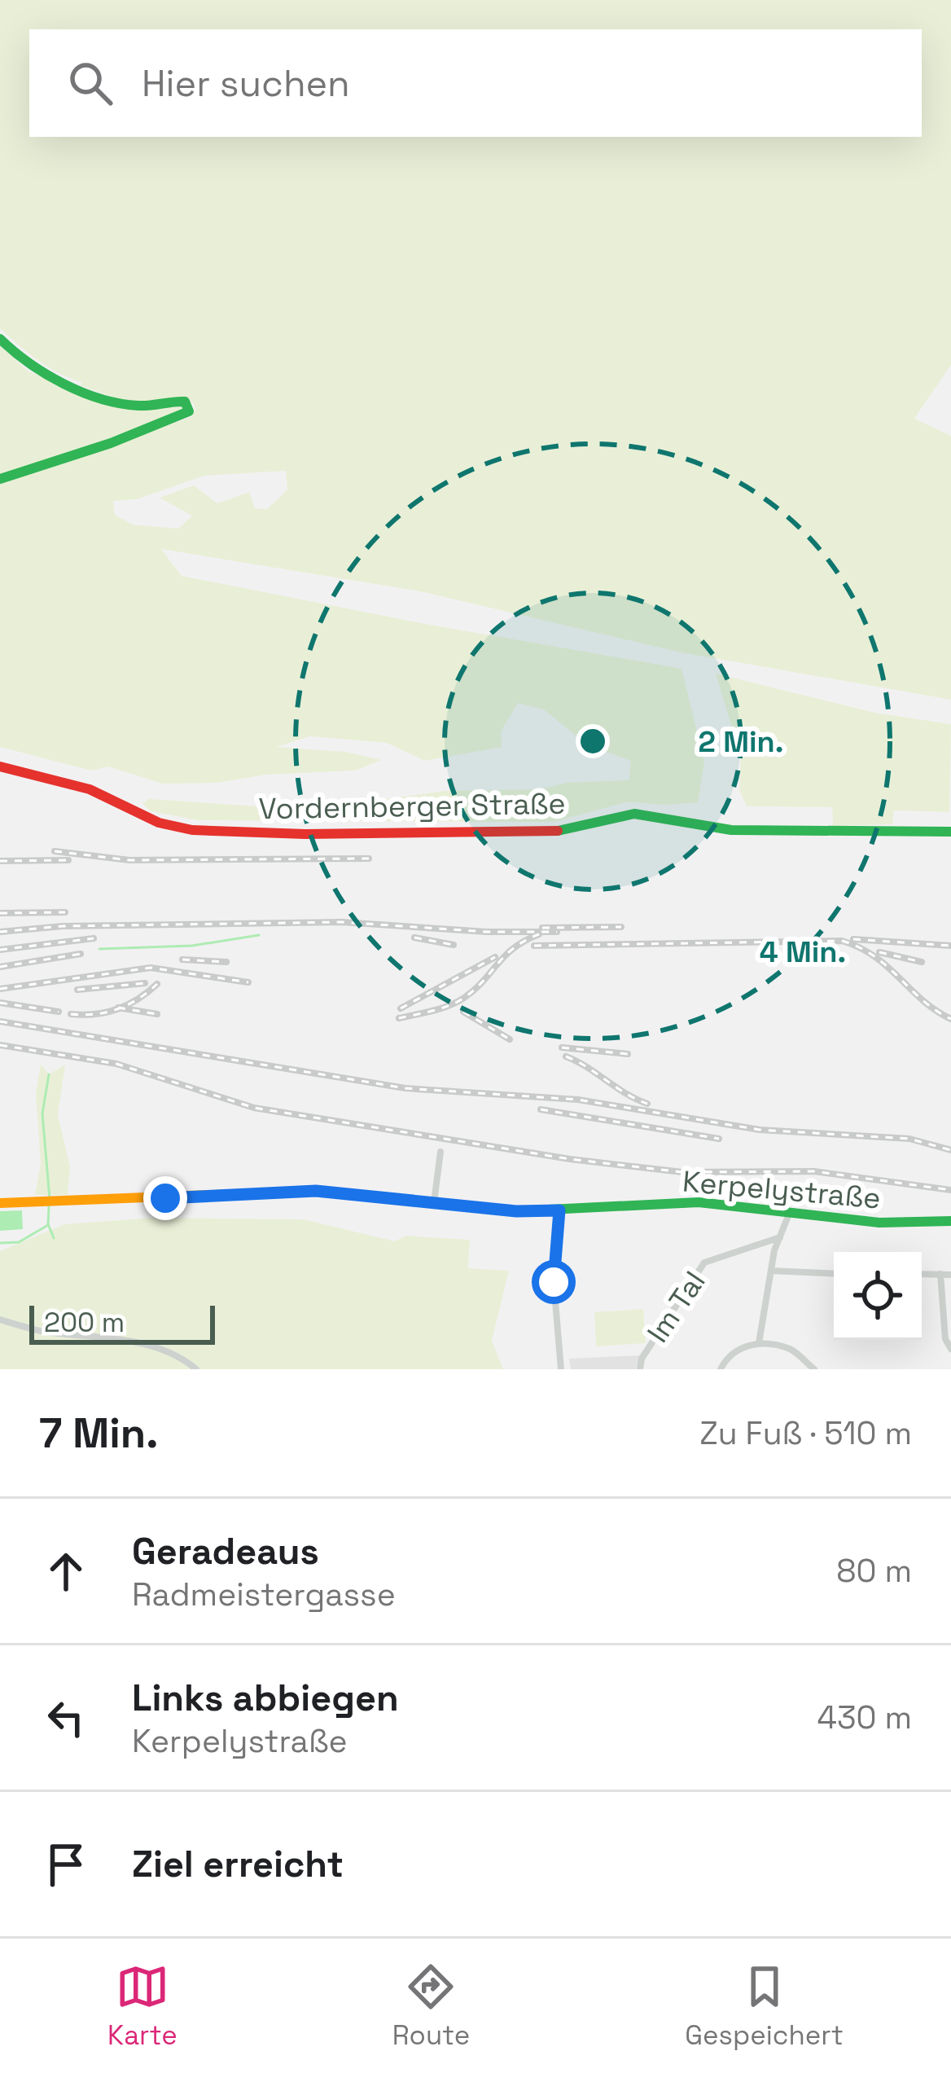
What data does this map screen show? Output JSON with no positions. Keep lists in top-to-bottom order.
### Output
{
  "streets": {
    "main road": ["Vordernberger Straße", "Kerpelystraße"],
    "street": ["Im Tal"]
  },
  "scale_bar": "200 m",
  "page": {
    "search": "Hier suchen",
    "scale": "200 m",
    "heading": ["7 Min.", "Zu Fuß · 510 m"],
    "list": [
      ["Geradeaus", "Radmeistergasse", "80 m"],
      ["Links abbiegen", "Kerpelystraße", "430 m"],
      "Ziel erreicht"
    ],
    "nav": ["Karte", "Route", "Gespeichert"]
  },
  "rings": ["2 Min.", "4 Min."]
}
